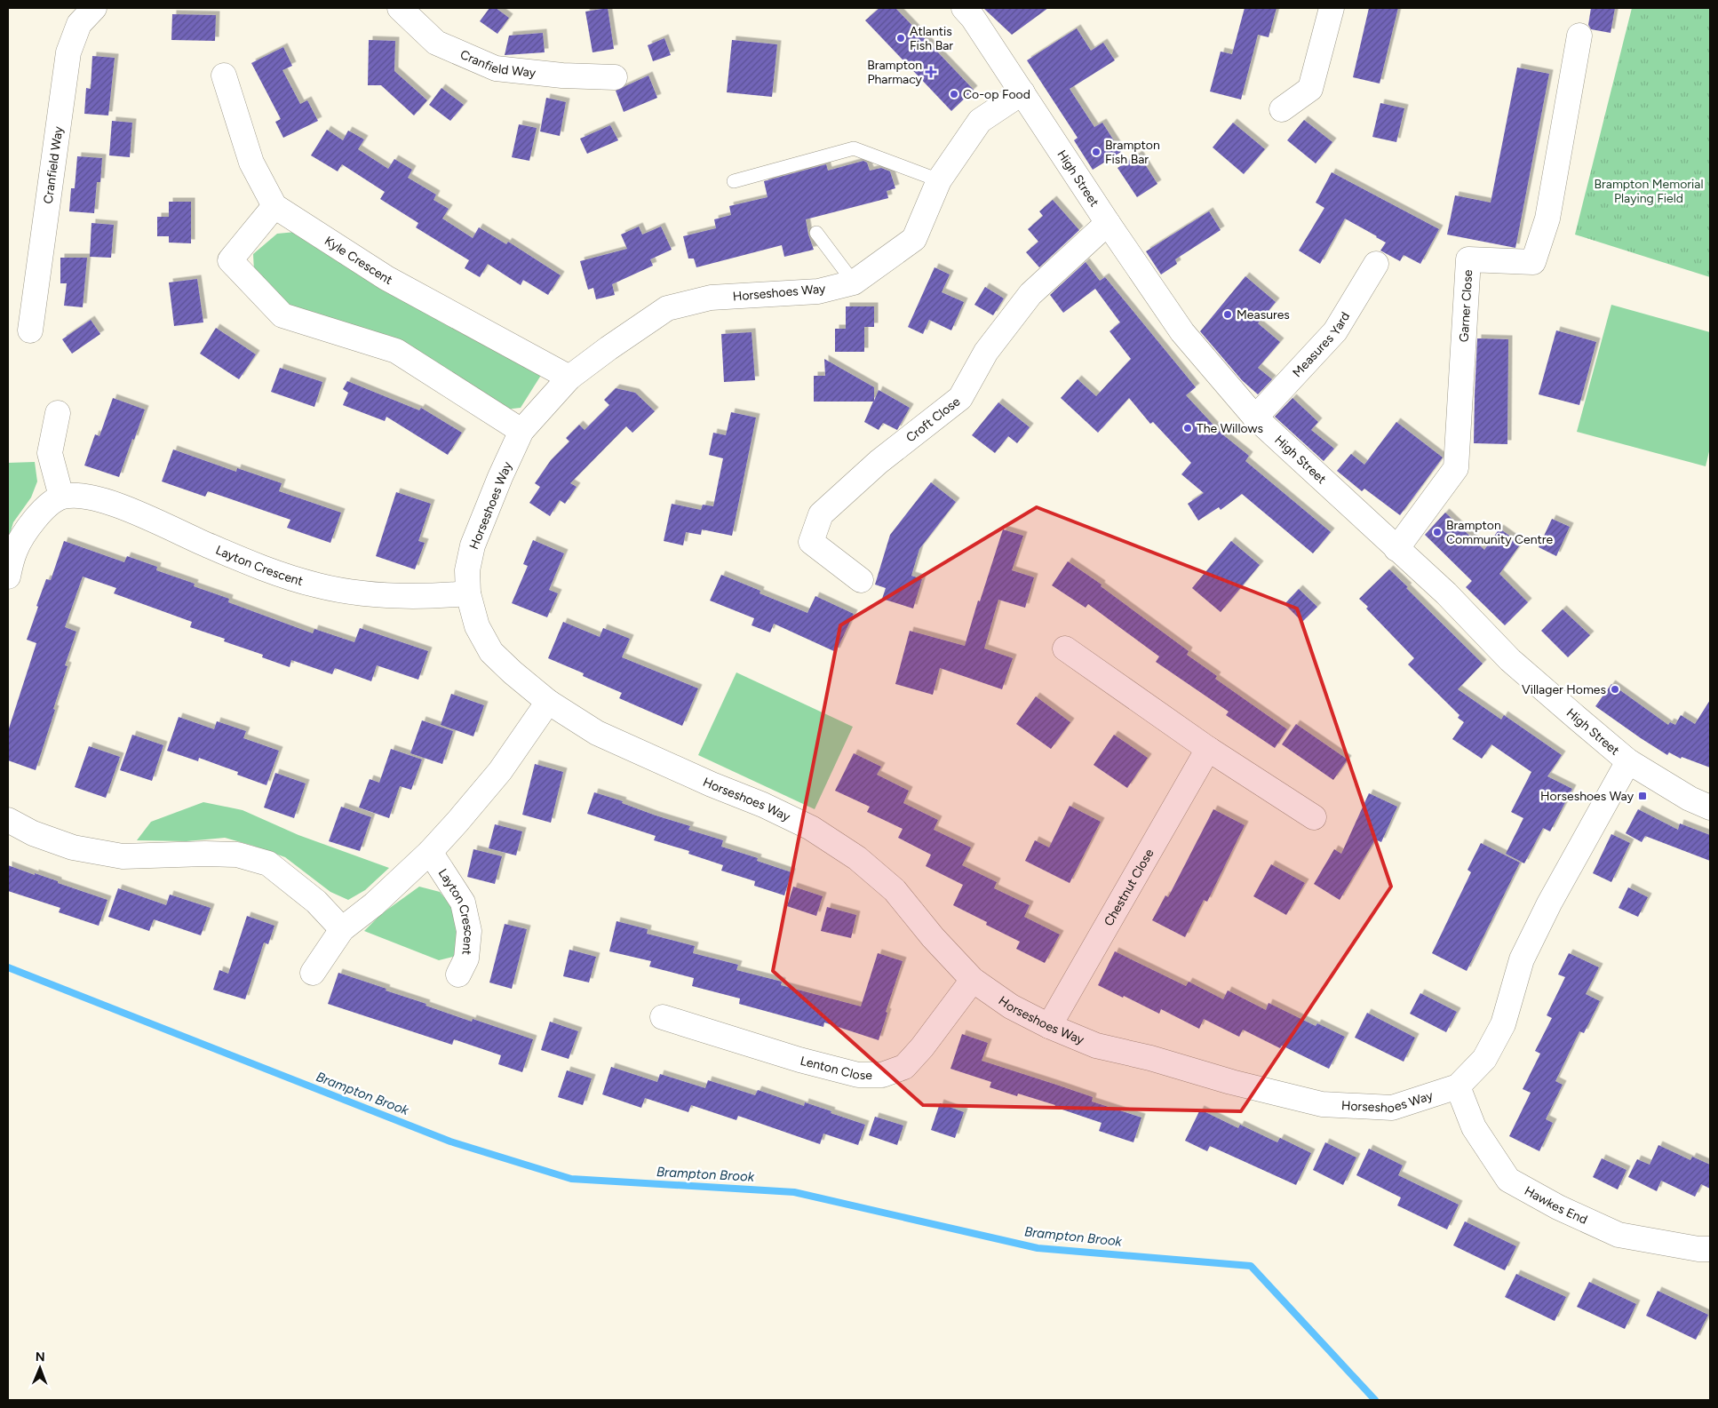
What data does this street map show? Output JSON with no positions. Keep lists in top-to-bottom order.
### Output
{
  "streets": {
    "street": [
      "Cranfield Way",
      "High Street",
      "Kyle Crescent",
      "Horseshoes Way",
      "Garner Close",
      "Measures Yard",
      "Croft Close",
      "Layton Crescent",
      "Chestnut Close",
      "Lenton Close",
      "Hawkes End"
    ]
  },
  "crossings": [
    ["High Street", "Horseshoes Way"],
    ["High Street", "Garner Close"],
    ["High Street", "Measures Yard"],
    ["High Street", "Croft Close"],
    ["Kyle Crescent", "Horseshoes Way"],
    ["Horseshoes Way", "Layton Crescent"],
    ["Horseshoes Way", "Chestnut Close"],
    ["Horseshoes Way", "Lenton Close"],
    ["Horseshoes Way", "Hawkes End"]
  ],
  "water": ["Brampton Brook"],
  "parks": ["Brampton Memorial Playing Field"],
  "places": {
    "other": [
      "Atlantis Fish Bar",
      "Co-op Food",
      "Brampton Fish Bar",
      "Measures",
      "The Willows",
      "Brampton Community Centre",
      "Villager Homes"
    ],
    "health": ["Brampton Pharmacy"],
    "transit": ["Horseshoes Way"]
  },
  "north": "top"
}
